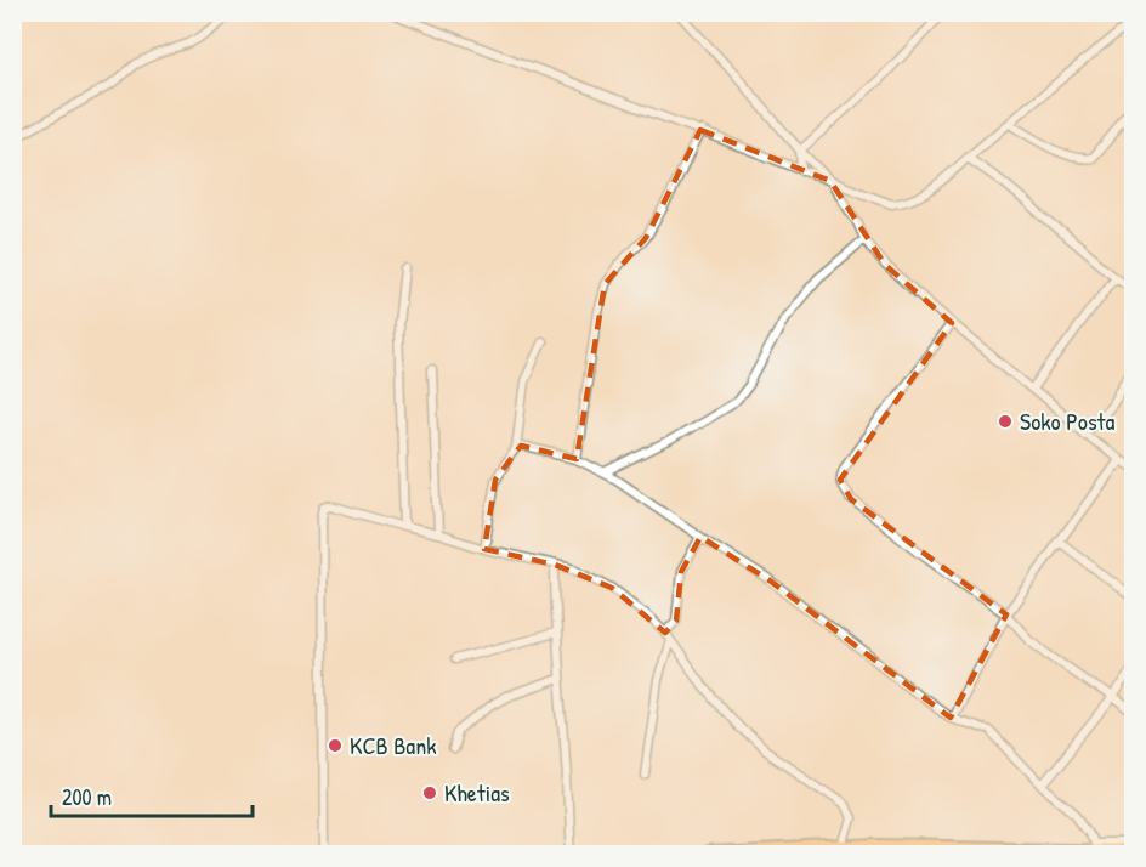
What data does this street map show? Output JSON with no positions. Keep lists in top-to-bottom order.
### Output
{
  "places": ["Soko Posta", "KCB Bank", "Khetias"],
  "scale_bar": "200 m"
}
